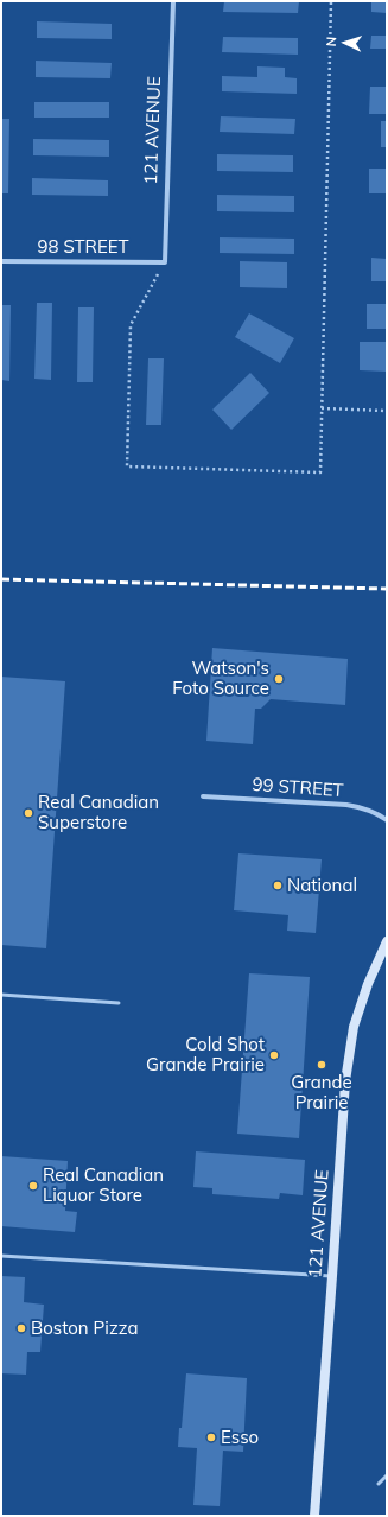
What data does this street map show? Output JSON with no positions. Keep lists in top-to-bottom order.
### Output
{
  "streets": {
    "street": ["121 AVENUE", "98 STREET", "99 STREET"]
  },
  "crossings": [
    ["121 AVENUE", "98 STREET"]
  ],
  "places": [
    "Watson's Foto Source",
    "Real Canadian Superstore",
    "National",
    "Cold Shot Grande Prairie",
    "Grande Prairie",
    "Real Canadian Liquor Store",
    "Boston Pizza",
    "Esso"
  ],
  "north": "left"
}
